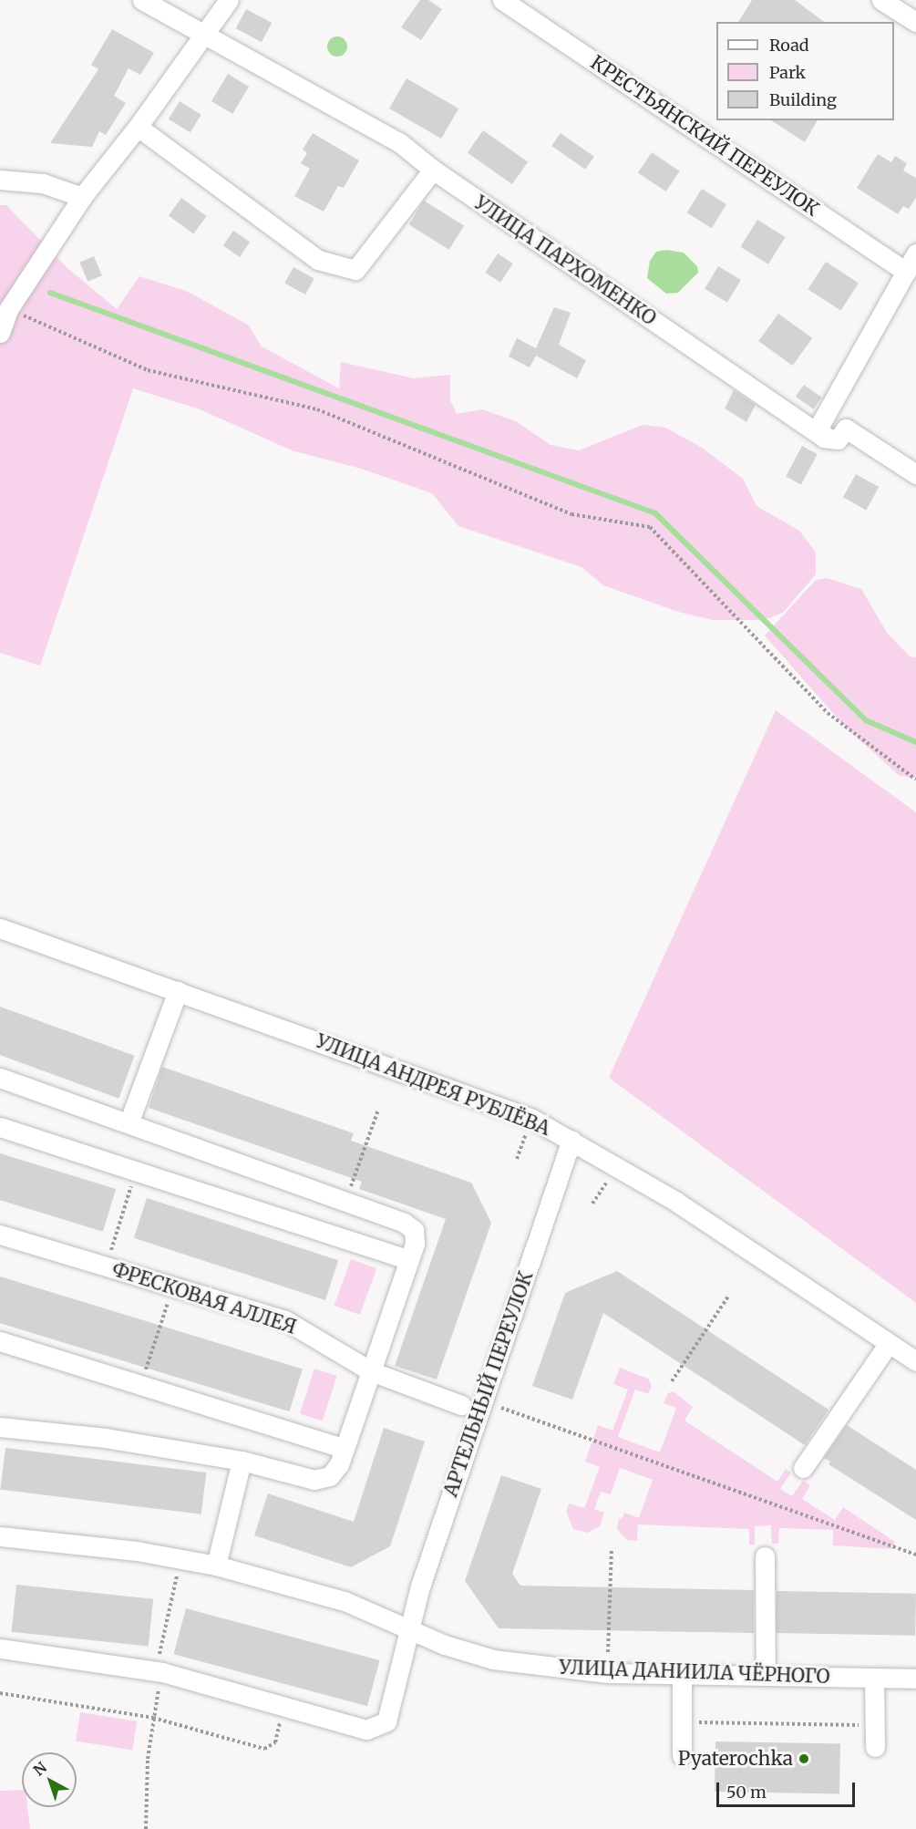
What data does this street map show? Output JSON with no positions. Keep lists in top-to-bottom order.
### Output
{
  "streets": {
    "street": [
      "КРЕСТЬЯНСКИЙ ПЕРЕУЛОК",
      "УЛИЦА ПАРХОМЕНКО",
      "УЛИЦА АНДРЕЯ РУБЛЁВА",
      "ФРЕСКОВАЯ АЛЛЕЯ",
      "АРТЕЛЬНЫЙ ПЕРЕУЛОК",
      "УЛИЦА ДАНИИЛА ЧЁРНОГО"
    ]
  },
  "crossings": [
    ["УЛИЦА АНДРЕЯ РУБЛЁВА", "АРТЕЛЬНЫЙ ПЕРЕУЛОК"],
    ["АРТЕЛЬНЫЙ ПЕРЕУЛОК", "УЛИЦА ДАНИИЛА ЧЁРНОГО"]
  ],
  "places": ["Pyaterochka"],
  "legend": ["Road", "Park", "Building"],
  "scale_bar": "50 m",
  "north": "top left"
}
